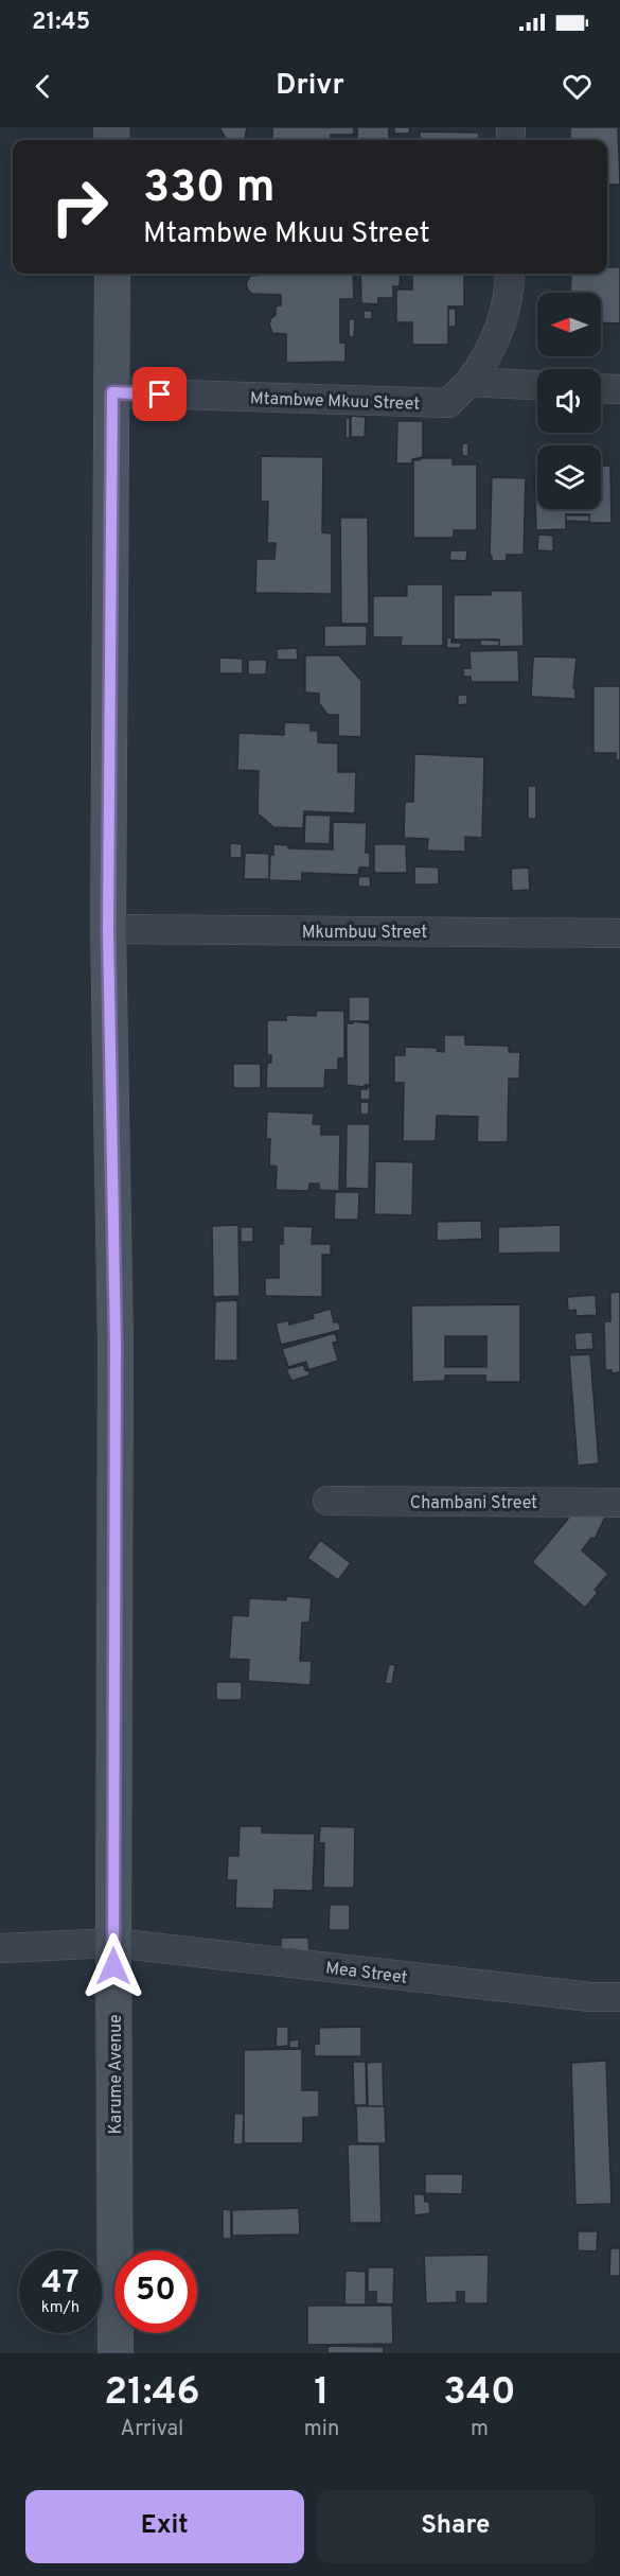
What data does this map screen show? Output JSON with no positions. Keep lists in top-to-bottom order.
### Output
{
  "streets": {
    "main road": ["Karume Avenue"],
    "street": [
      "Mtambwe Mkuu Street",
      "Mkumbuu Street",
      "Chambani Street",
      "Mea Street"
    ]
  },
  "crossings": [
    ["Mtambwe Mkuu Street", "Karume Avenue"],
    ["Mkumbuu Street", "Karume Avenue"],
    ["Mea Street", "Karume Avenue"]
  ],
  "north": "left",
  "page": {
    "status": "21:45",
    "header": "Drivr",
    "turn": ["330 m", "Mtambwe Mkuu Street"],
    "speed": "47 km/h",
    "limit": "50",
    "eta": [
      "21:46",
      "Arrival",
      "1",
      "min",
      "340",
      "m"
    ],
    "buttons": ["Exit", "Share"]
  }
}
